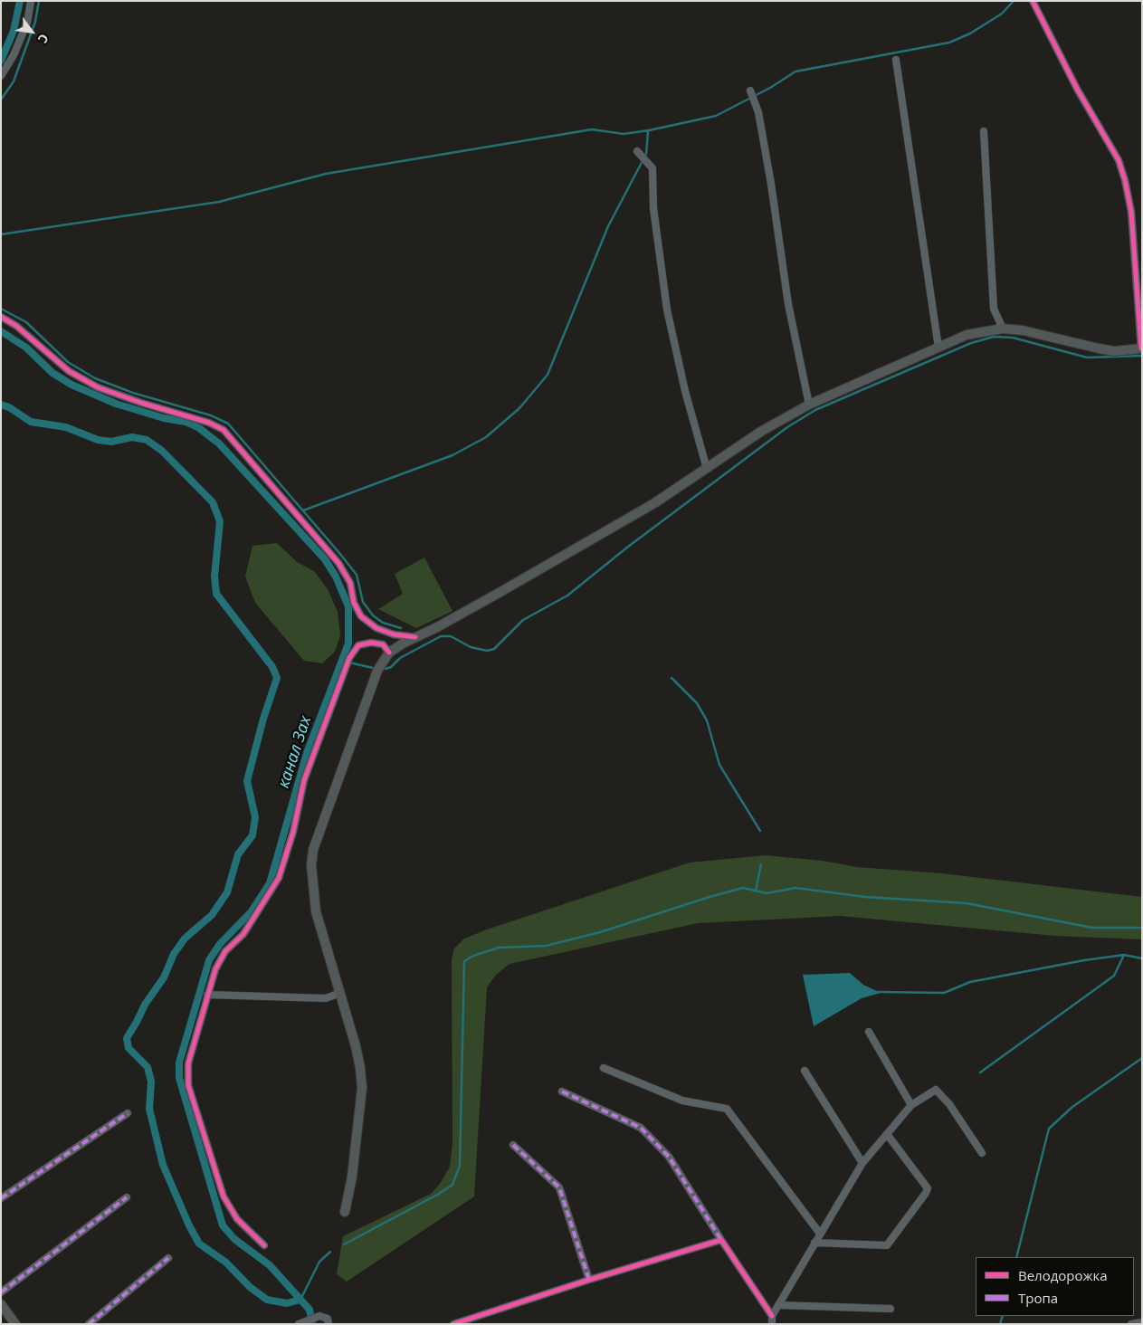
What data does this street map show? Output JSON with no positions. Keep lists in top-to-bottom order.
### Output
{
  "water": ["канал Зах"],
  "legend": ["Велодорожка", "Тропа"],
  "north": "bottom right"
}
